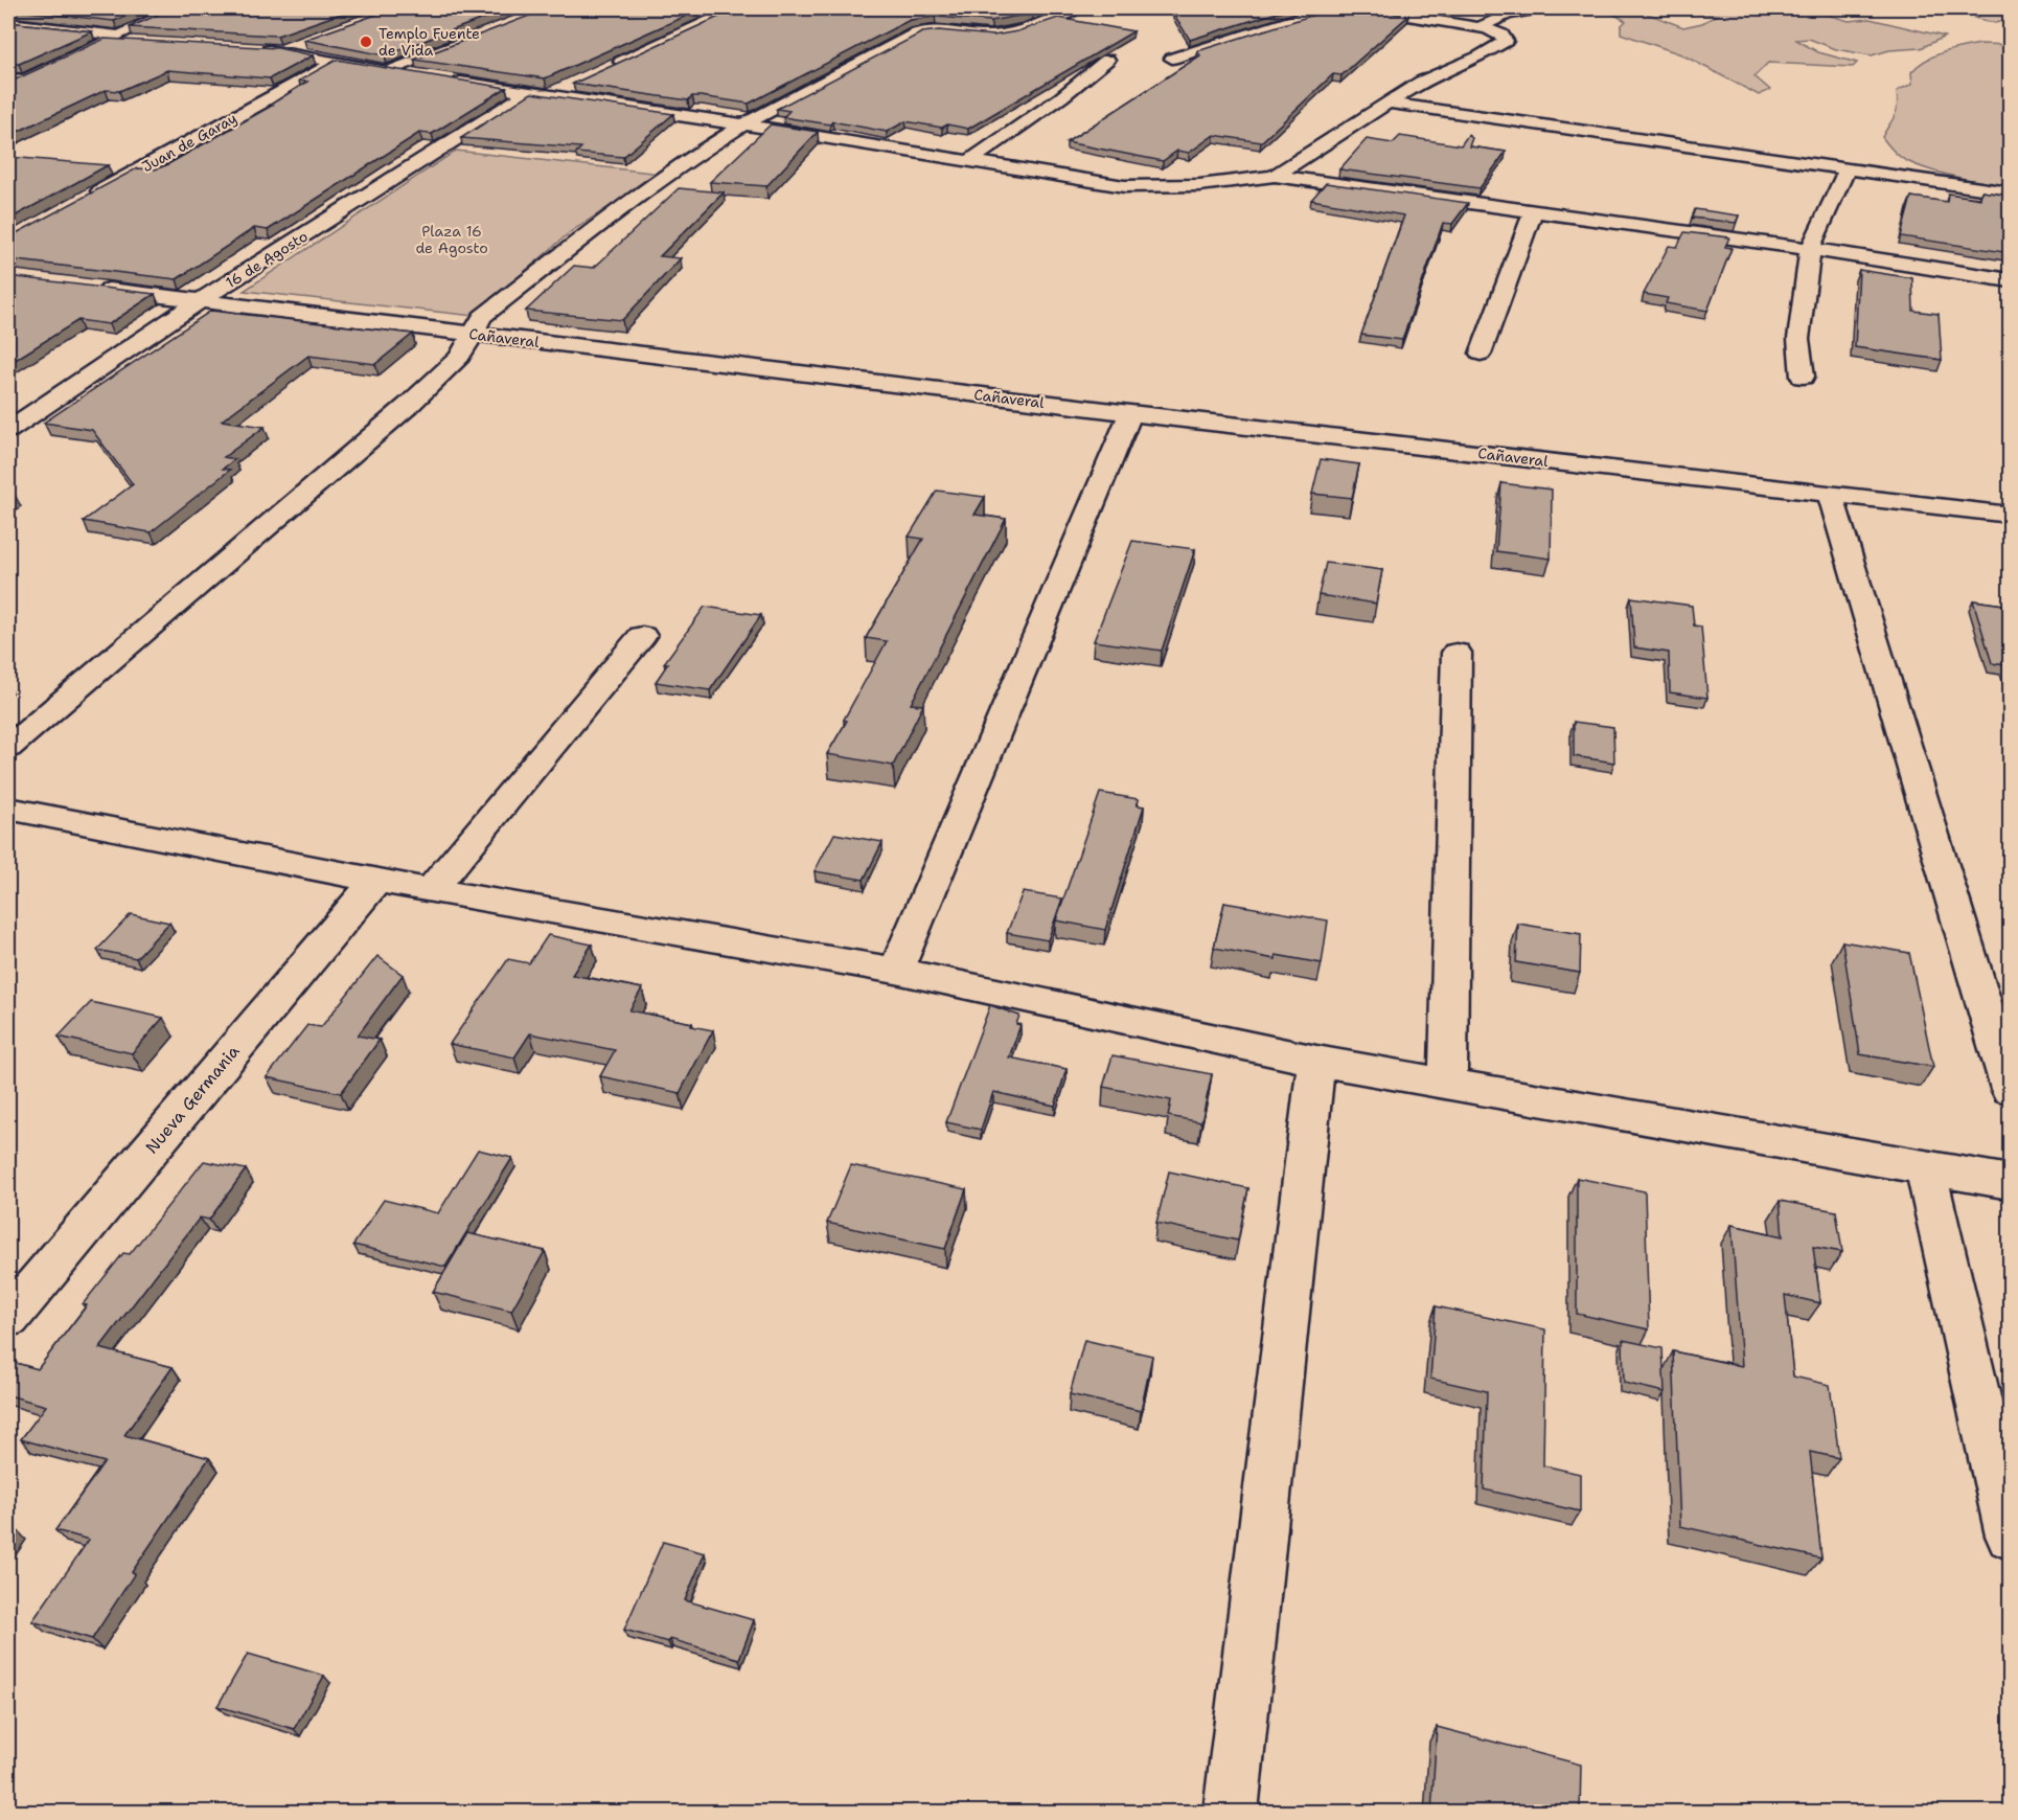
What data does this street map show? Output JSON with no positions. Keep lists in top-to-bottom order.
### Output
{
  "streets": {
    "street": [
      "Juan de Garay",
      "16 de Agosto",
      "Cañaveral",
      "Nueva Germania"
    ]
  },
  "crossings": [
    ["16 de Agosto", "Cañaveral"]
  ],
  "parks": ["Plaza 16 de Agosto"],
  "places": ["Templo Fuente de Vida"]
}
